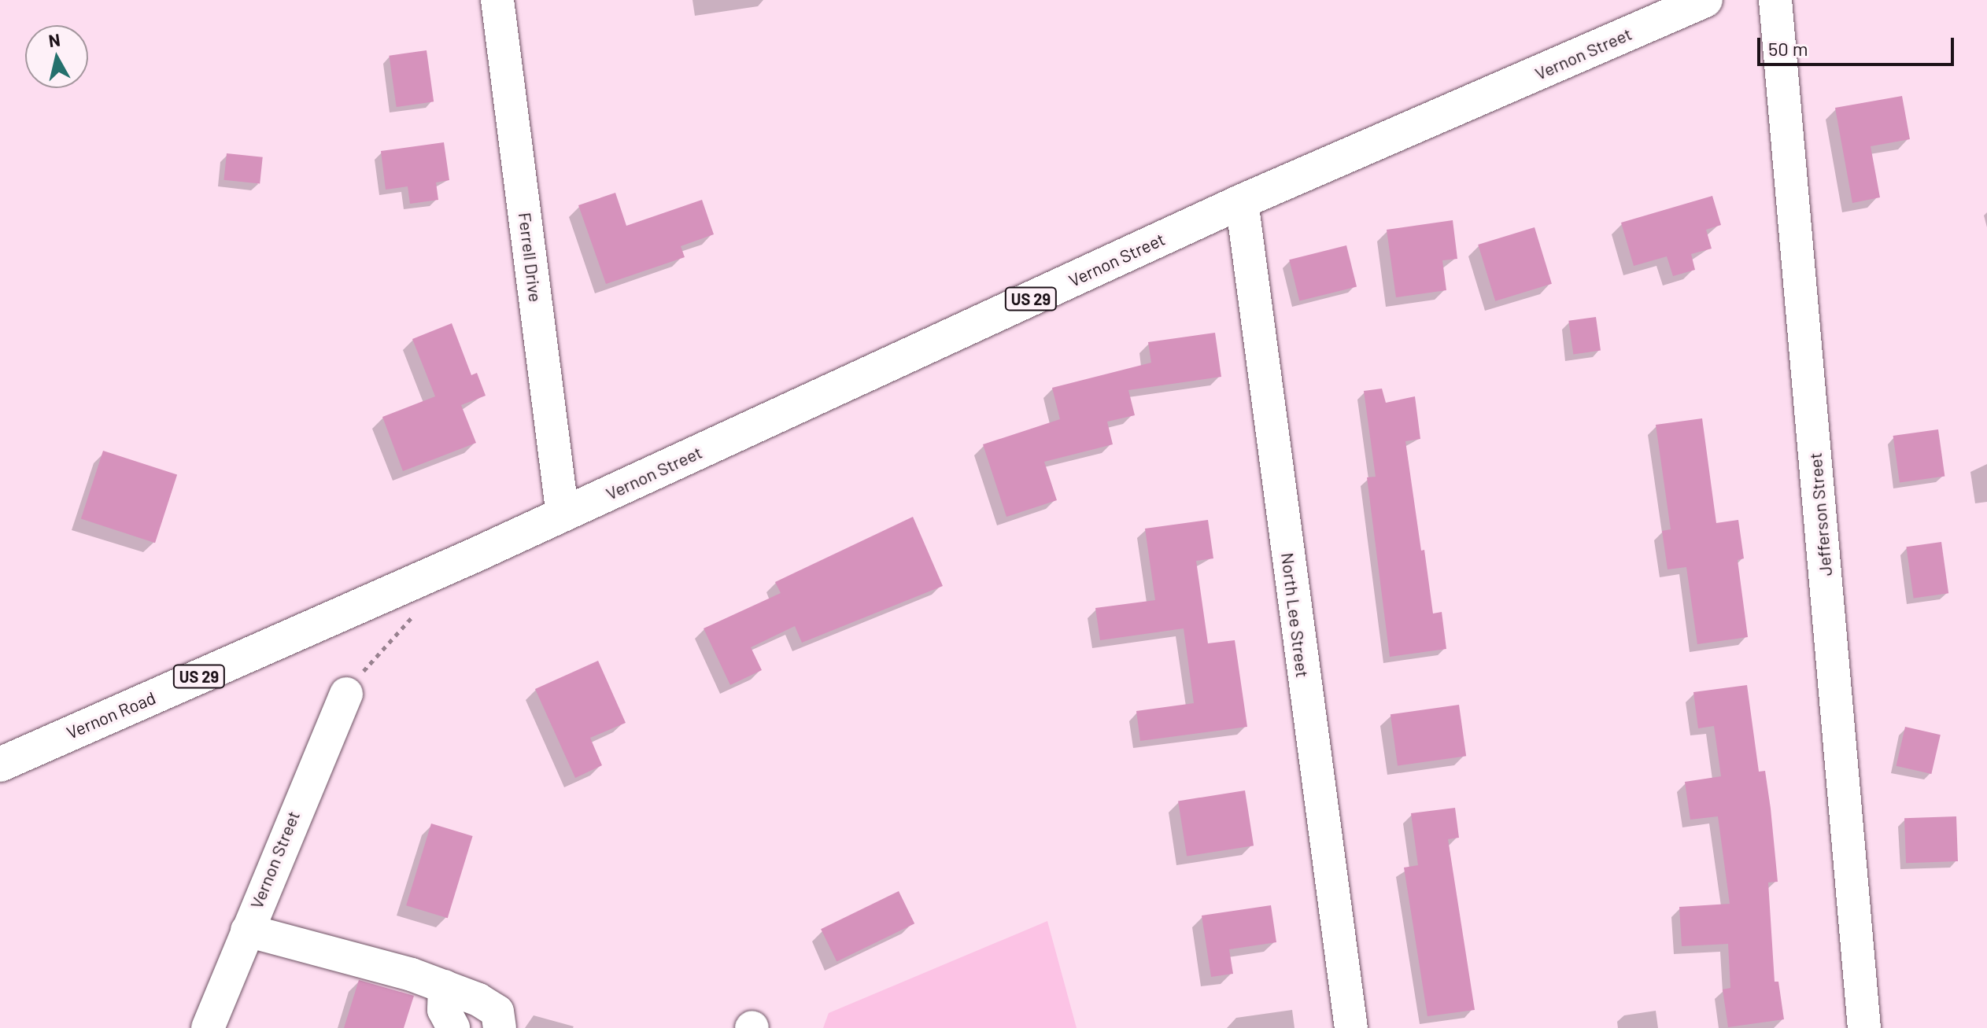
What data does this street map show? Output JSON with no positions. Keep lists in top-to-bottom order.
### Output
{
  "streets": {
    "main road": ["Vernon Street", "US 29", "Vernon Road"],
    "street": ["Ferrell Drive", "Jefferson Street", "North Lee Street"]
  },
  "crossings": [
    ["Vernon Street", "Ferrell Drive"],
    ["Vernon Street", "North Lee Street"],
    ["Vernon Street", "Vernon Road"]
  ],
  "scale_bar": "50 m",
  "north": "top"
}
